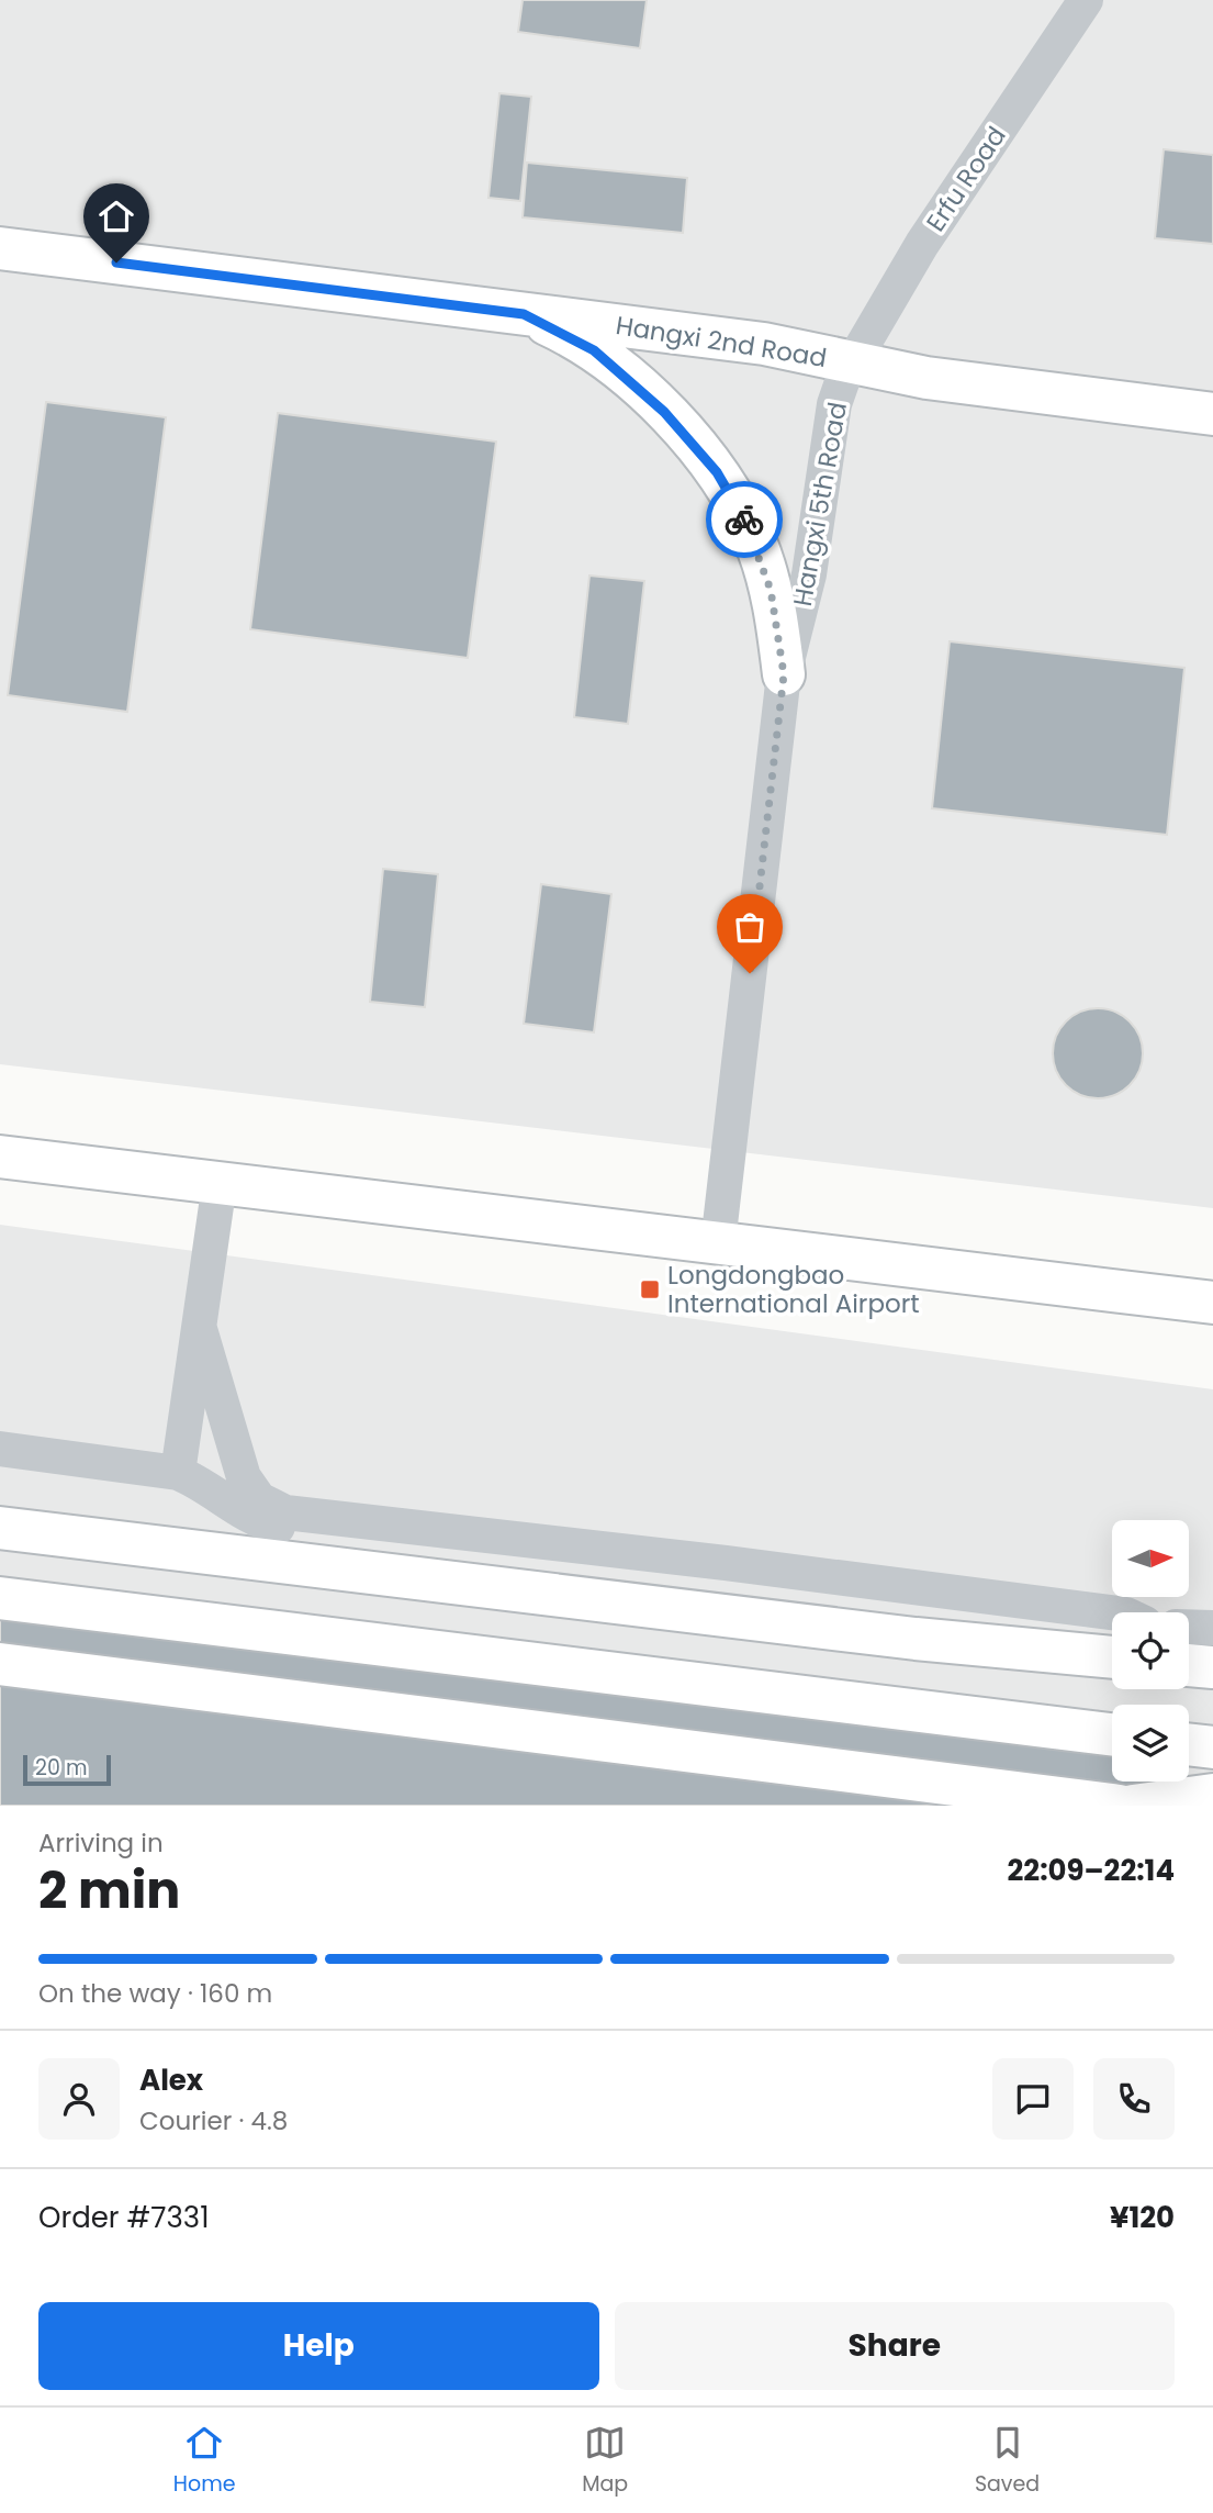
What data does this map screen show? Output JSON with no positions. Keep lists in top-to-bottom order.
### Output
{
  "streets": {
    "main road": ["Hangxi 2nd Road"],
    "street": ["Erfu Road", "Hangxi 5th Road"]
  },
  "crossings": [
    ["Erfu Road", "Hangxi 2nd Road"],
    ["Erfu Road", "Hangxi 5th Road"],
    ["Hangxi 2nd Road", "Hangxi 5th Road"]
  ],
  "places": {
    "transit": ["Longdongbao International Airport"]
  },
  "scale_bar": "20 m",
  "north": "right",
  "page": {
    "scale": "20 m",
    "heading": ["2 min", "Arriving in", "22:09–22:14"],
    "panel": [
      "Alex",
      "Courier · 4.8",
      "Order #7331",
      "¥120"
    ],
    "bar": "On the way · 160 m",
    "buttons": ["Help", "Share"],
    "tabs": ["Home", "Map", "Saved"]
  }
}
